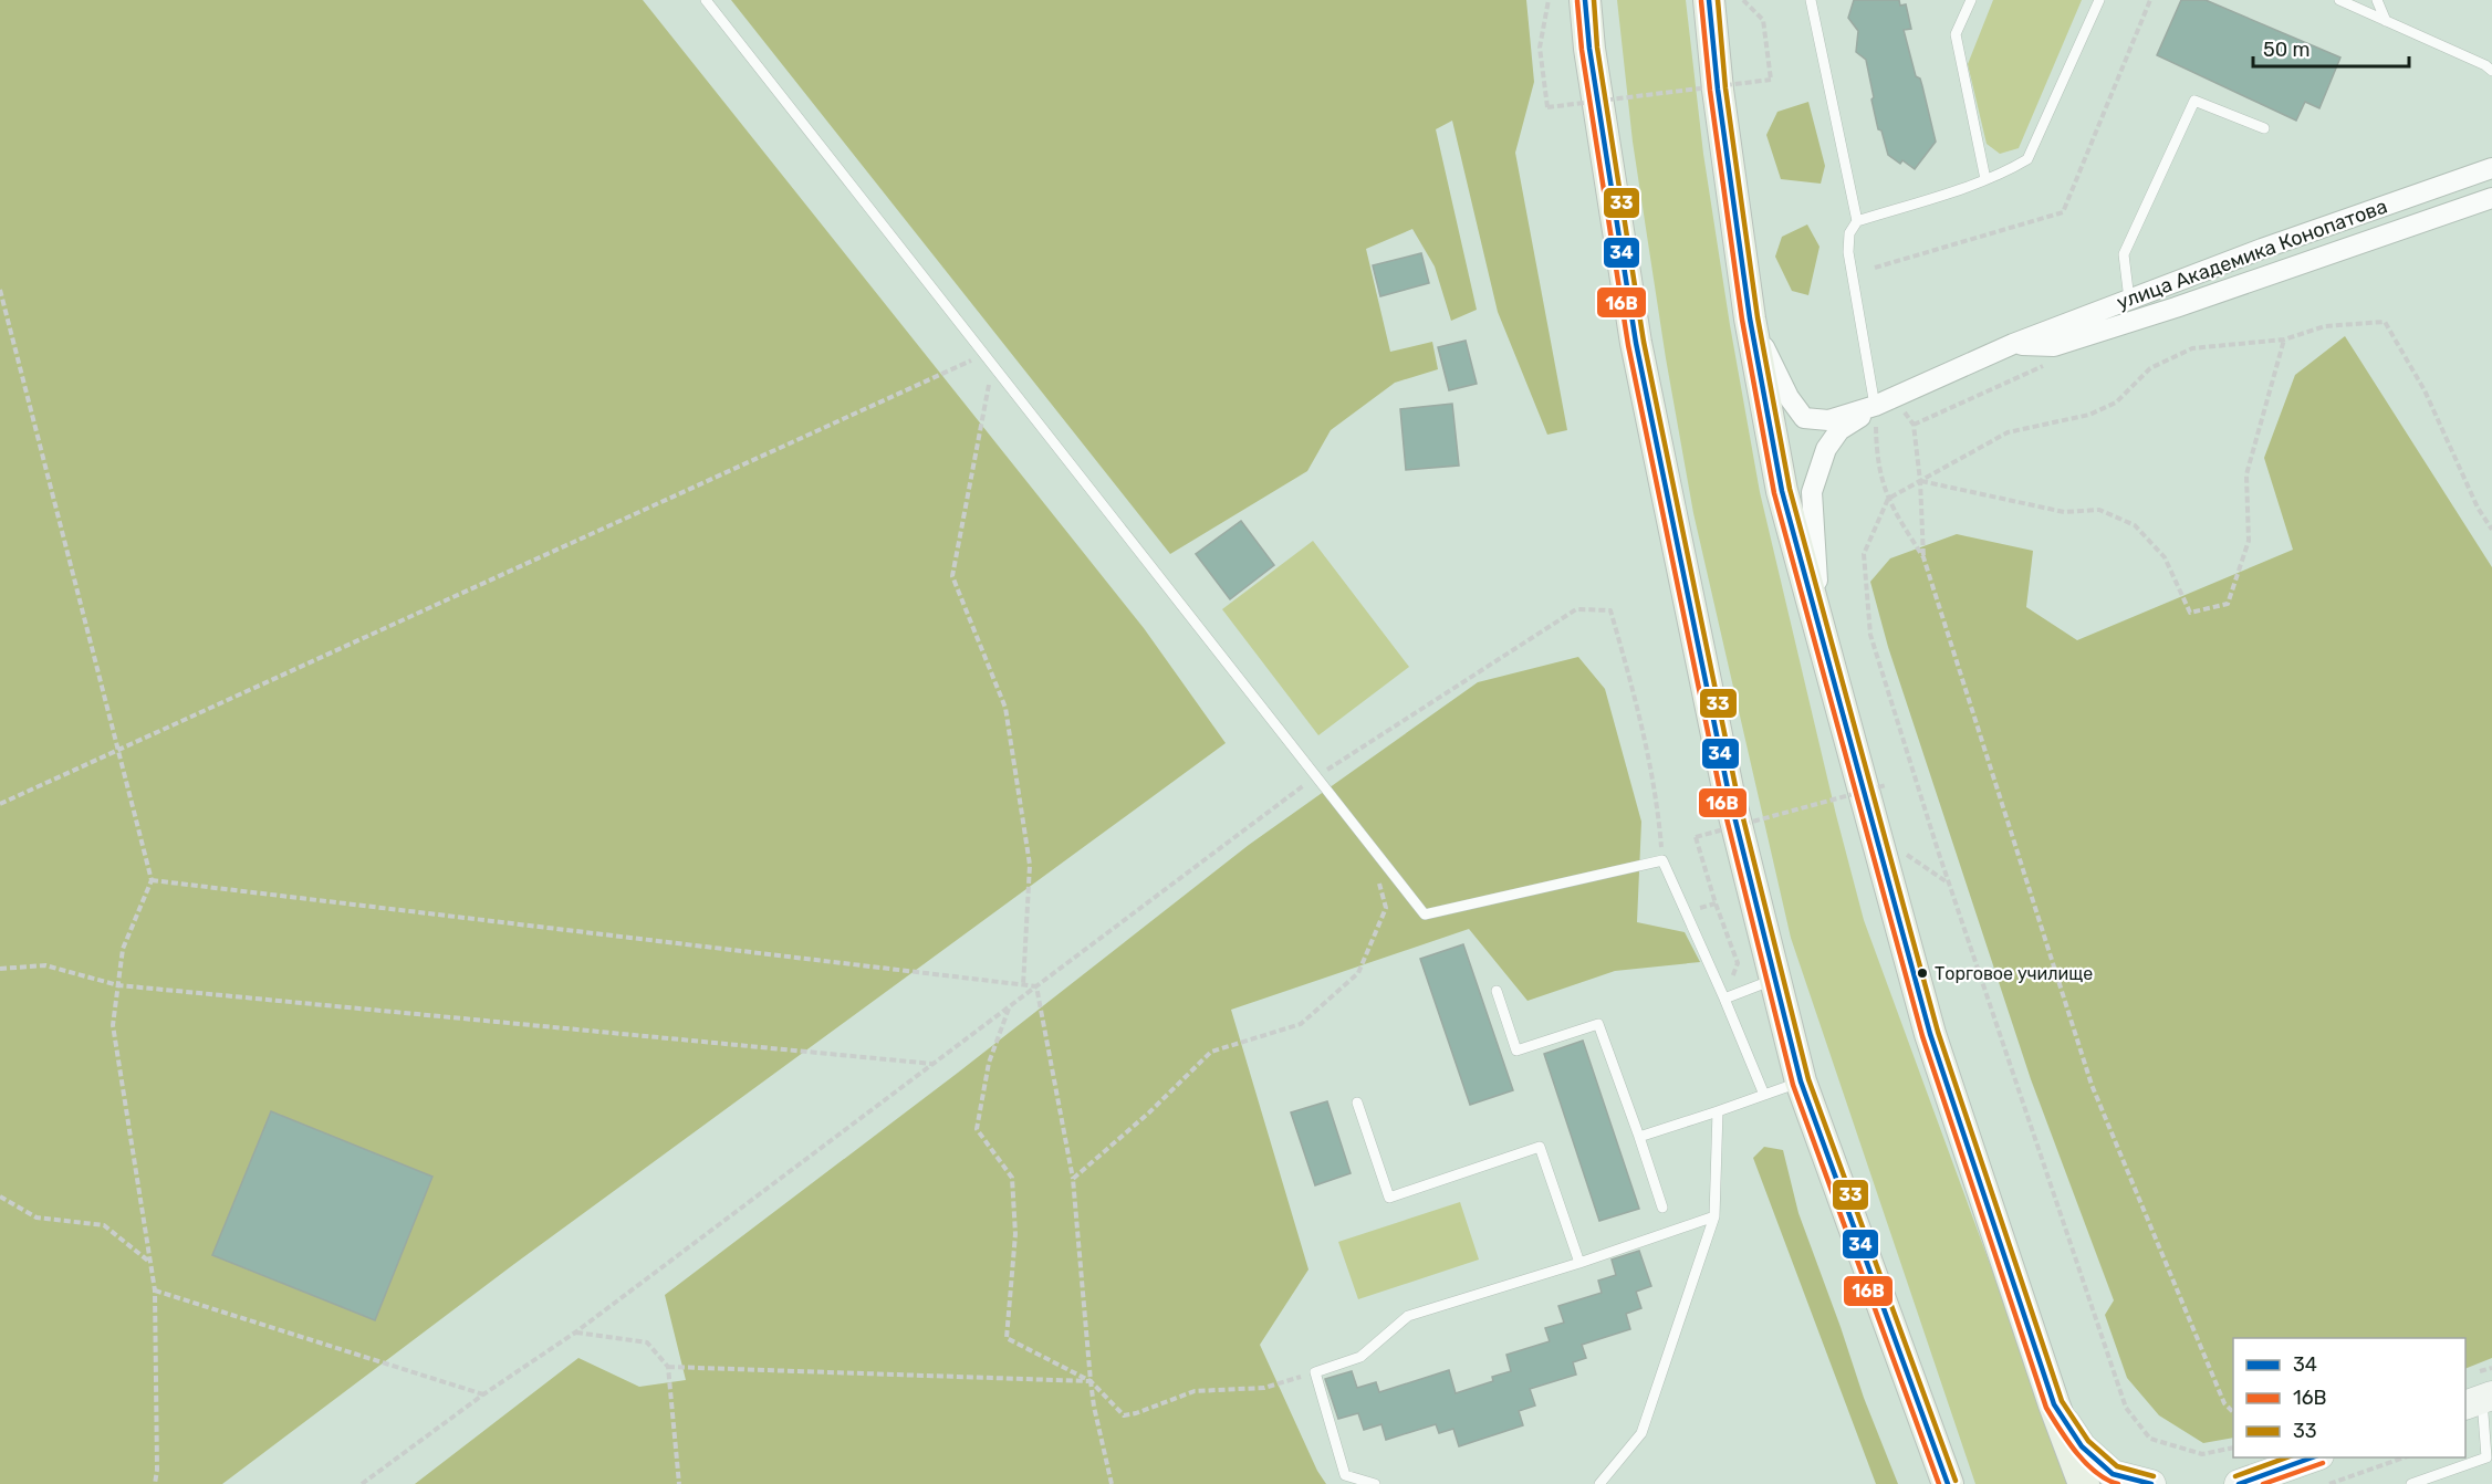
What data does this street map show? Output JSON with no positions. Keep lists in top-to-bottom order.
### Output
{
  "streets": {
    "street": ["улица Академика Конопатова"]
  },
  "places": ["Торговое училище"],
  "lines": ["transit line 34", "transit line 33", "transit line 16В"],
  "legend": ["34", "16В", "33"],
  "scale_bar": "50 m"
}
